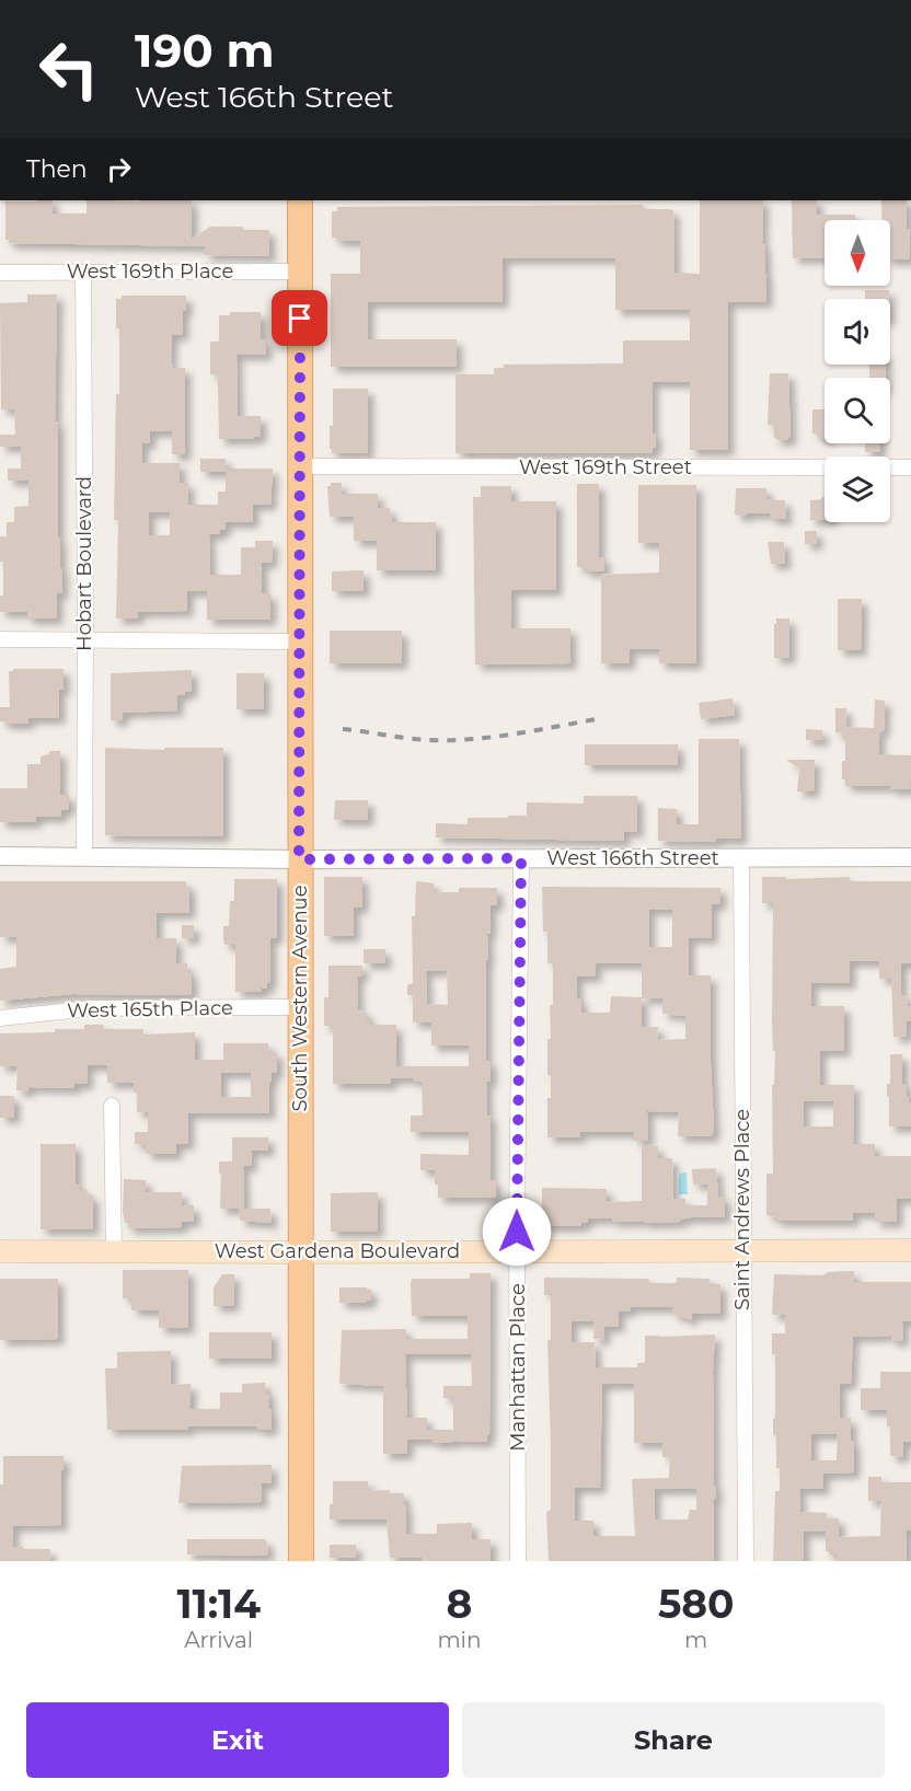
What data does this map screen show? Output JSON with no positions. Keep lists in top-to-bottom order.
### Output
{
  "streets": {
    "main road": ["South Western Avenue", "West Gardena Boulevard"],
    "street": [
      "West 169th Place",
      "West 169th Street",
      "Hobart Boulevard",
      "West 166th Street",
      "West 165th Place",
      "Saint Andrews Place",
      "Manhattan Place"
    ]
  },
  "crossings": [
    ["West 169th Place", "Hobart Boulevard"],
    ["West 169th Place", "South Western Avenue"],
    ["West 169th Street", "South Western Avenue"],
    ["Hobart Boulevard", "West 166th Street"],
    ["West 166th Street", "South Western Avenue"],
    ["West 166th Street", "Saint Andrews Place"],
    ["West 166th Street", "Manhattan Place"],
    ["South Western Avenue", "West 165th Place"],
    ["South Western Avenue", "West Gardena Boulevard"],
    ["Saint Andrews Place", "West Gardena Boulevard"],
    ["West Gardena Boulevard", "Manhattan Place"]
  ],
  "north": "bottom",
  "page": {
    "turn": ["190 m", "West 166th Street"],
    "then": "Then",
    "eta": [
      "11:14",
      "Arrival",
      "8",
      "min",
      "580",
      "m"
    ],
    "buttons": ["Exit", "Share"]
  }
}
